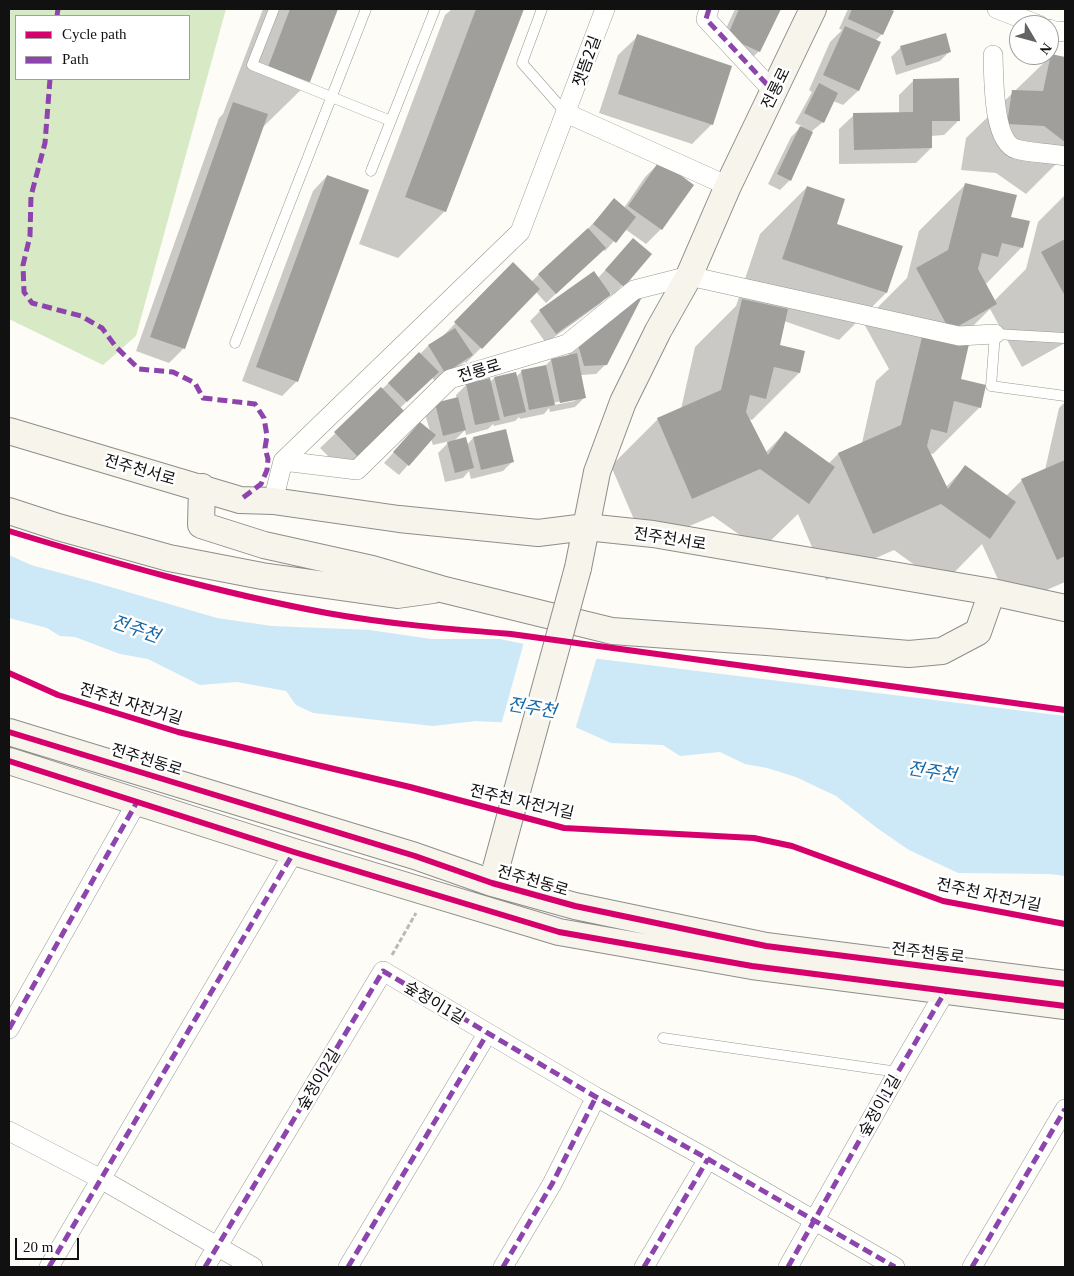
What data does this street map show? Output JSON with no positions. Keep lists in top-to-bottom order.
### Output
{
  "streets": {
    "street": [
      "잿뜸2길",
      "전룡로",
      "전주천서로",
      "전주천동로",
      "숲정이1길",
      "숲정이2길"
    ],
    "cycle path": ["전주천 자전거길"]
  },
  "crossings": [
    ["전룡로", "전주천서로"],
    ["전룡로", "전주천동로"],
    ["숲정이1길", "숲정이2길"]
  ],
  "water": ["전주천"],
  "legend": ["Cycle path", "Path"],
  "scale_bar": "20 m",
  "north": "bottom right"
}
